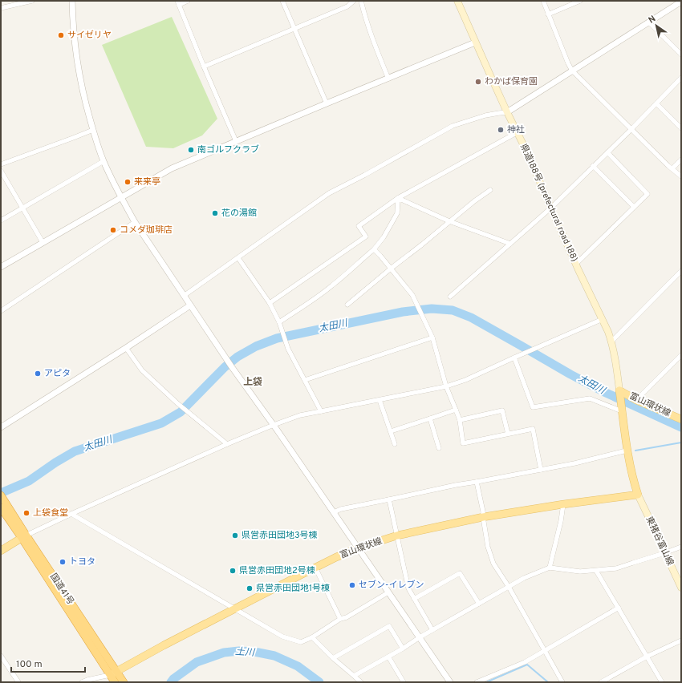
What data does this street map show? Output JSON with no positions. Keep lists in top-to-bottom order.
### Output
{
  "streets": {
    "highway": ["国道41号"],
    "main road": ["県道188号 (prefectural road 188)", "富山環状線", "東猪谷富山線"]
  },
  "crossings": [
    ["県道188号 (prefectural road 188)", "富山環状線"],
    ["富山環状線", "東猪谷富山線"],
    ["富山環状線", "国道41号"]
  ],
  "districts": ["上袋"],
  "water": ["太田川", "土川"],
  "places": [
    "サイゼリヤ",
    "わかば保育園",
    "神社",
    "南ゴルフクラブ",
    "来来亭",
    "花の湯館",
    "コメダ珈琲店",
    "アピタ",
    "上袋食堂",
    "県営赤田団地3号棟",
    "トヨタ",
    "県営赤田団地2号棟",
    "セブン-イレブン",
    "県営赤田団地1号棟"
  ],
  "scale_bar": "100 m",
  "north": "top left"
}
